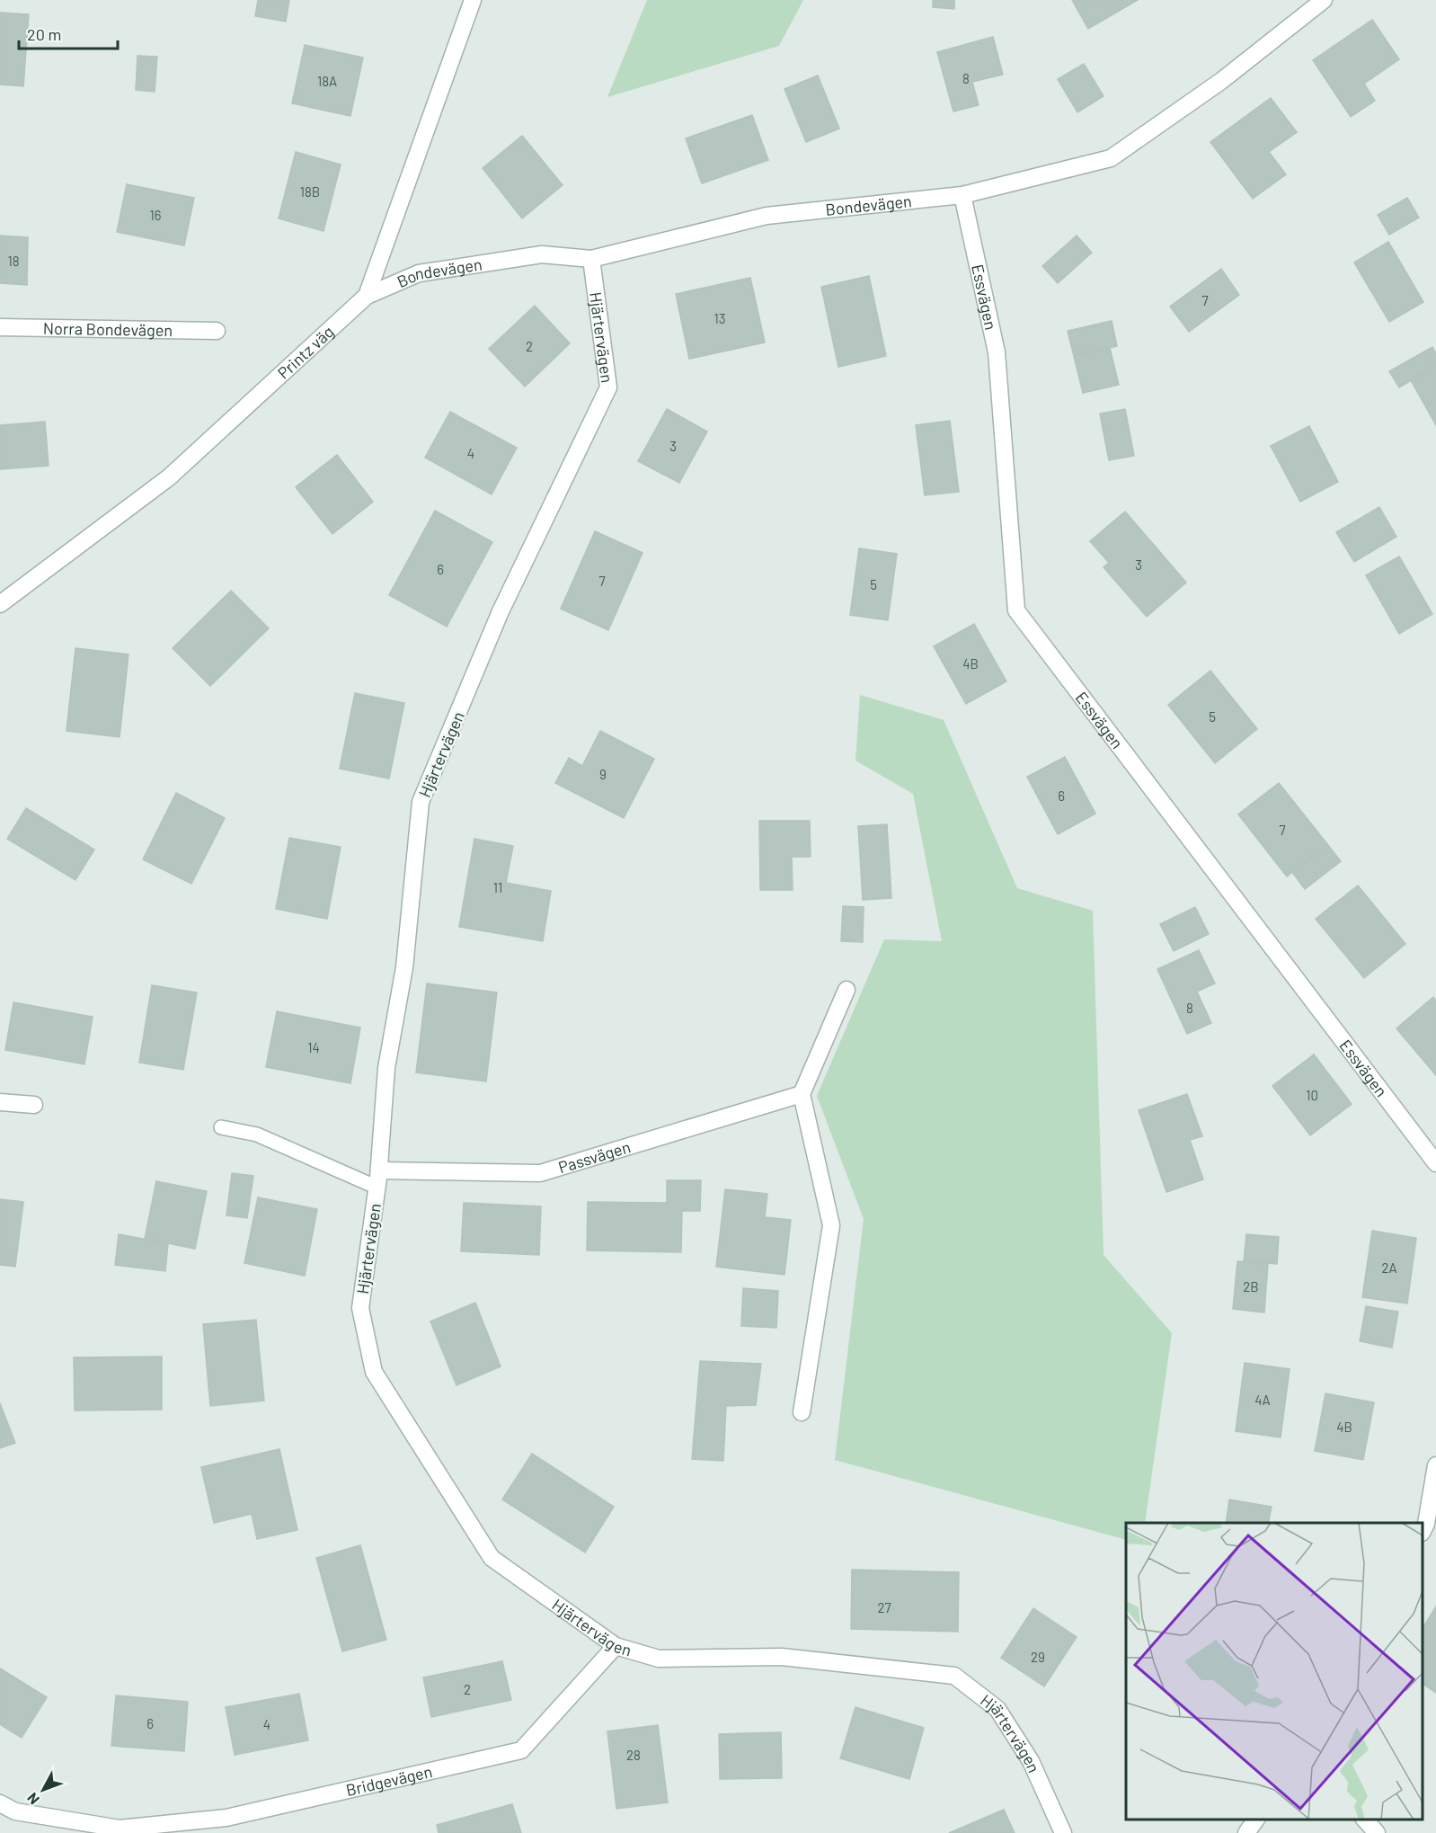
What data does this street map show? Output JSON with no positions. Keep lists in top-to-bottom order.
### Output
{
  "streets": {
    "street": [
      "Bondevägen",
      "Essvägen",
      "Norra Bondevägen",
      "Hjärtervägen",
      "Printz väg",
      "Passvägen",
      "Bridgevägen"
    ]
  },
  "crossings": [
    ["Bondevägen", "Essvägen"],
    ["Bondevägen", "Hjärtervägen"],
    ["Bondevägen", "Printz väg"],
    ["Hjärtervägen", "Passvägen"],
    ["Hjärtervägen", "Bridgevägen"]
  ],
  "house_numbers": [
    "8",
    "18A",
    "18B",
    "16",
    "18",
    "7",
    "13",
    "2",
    "3",
    "4",
    "3",
    "6",
    "7",
    "5",
    "4B",
    "5",
    "9",
    "6",
    "7",
    "11",
    "8",
    "14",
    "10",
    "2A",
    "2B",
    "4A",
    "4B",
    "27",
    "29",
    "2",
    "6",
    "4",
    "28"
  ],
  "scale_bar": "20 m",
  "north": "bottom left"
}
